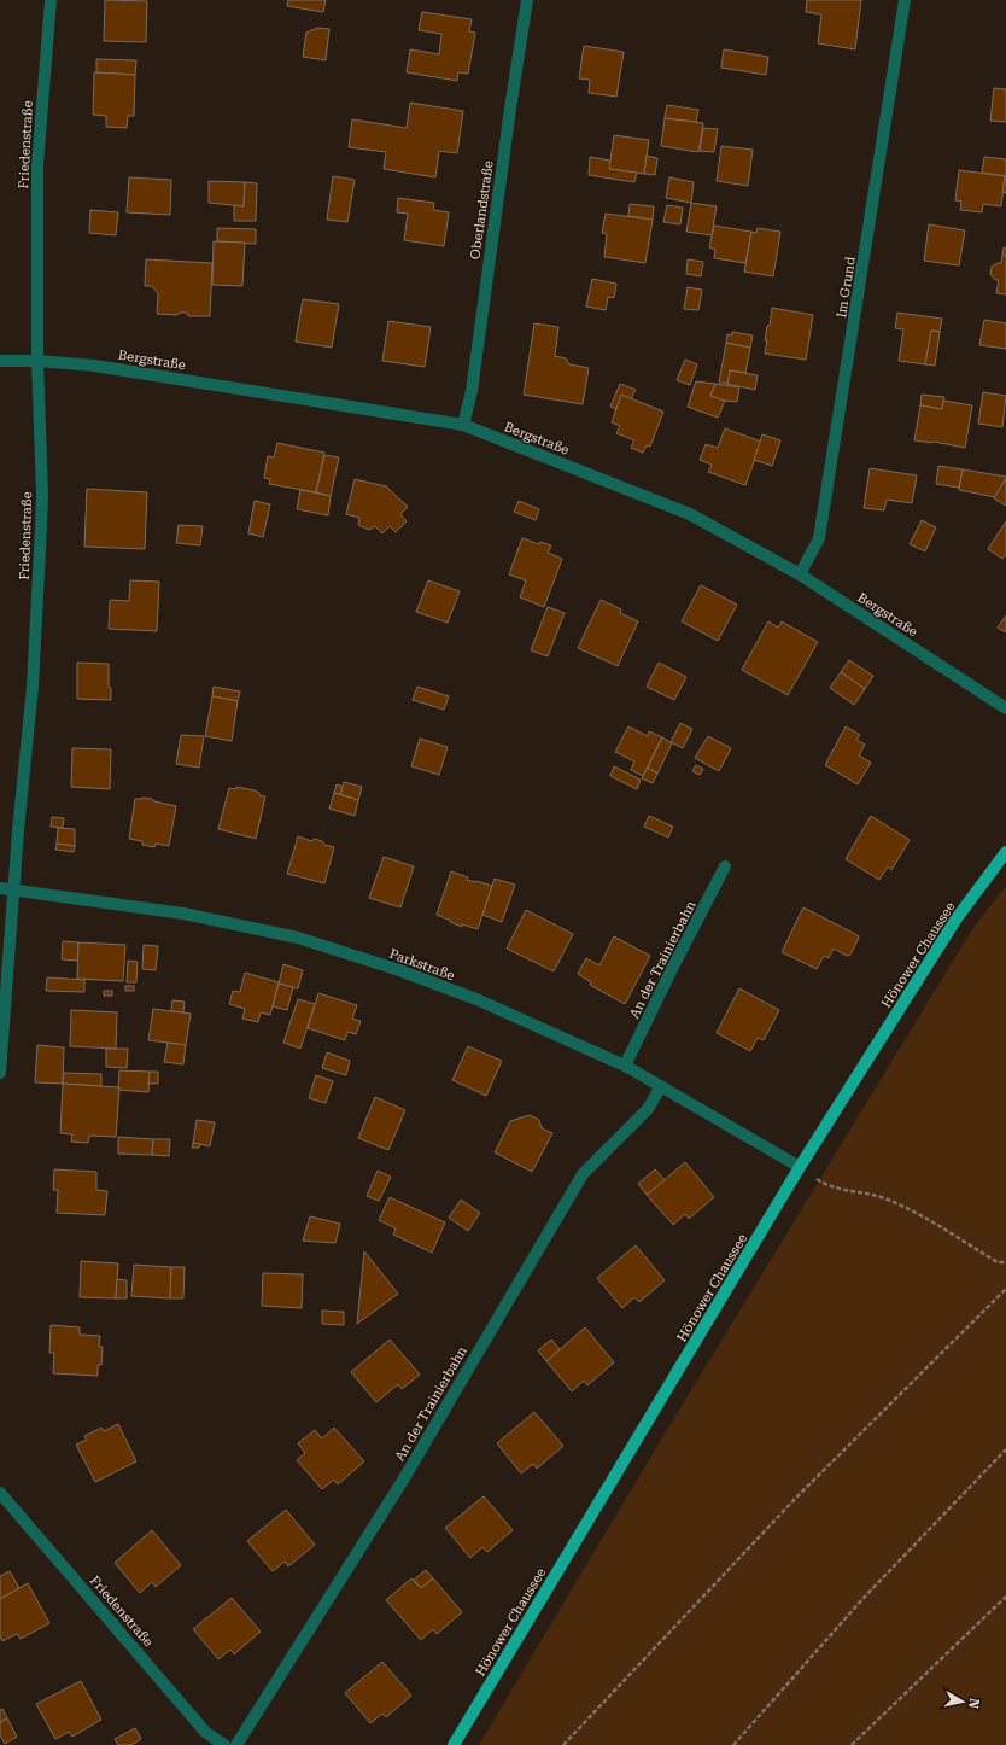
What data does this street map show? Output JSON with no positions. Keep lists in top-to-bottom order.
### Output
{
  "streets": {
    "main road": ["Hönower Chaussee"],
    "street": [
      "Friedenstraße",
      "Oberlandstraße",
      "Im Grund",
      "Bergstraße",
      "An der Trainierbahn",
      "Parkstraße"
    ]
  },
  "crossings": [
    ["Friedenstraße", "Bergstraße"],
    ["Friedenstraße", "Parkstraße"],
    ["Oberlandstraße", "Bergstraße"],
    ["Im Grund", "Bergstraße"],
    ["Hönower Chaussee", "Parkstraße"],
    ["An der Trainierbahn", "Parkstraße"]
  ],
  "north": "right"
}
